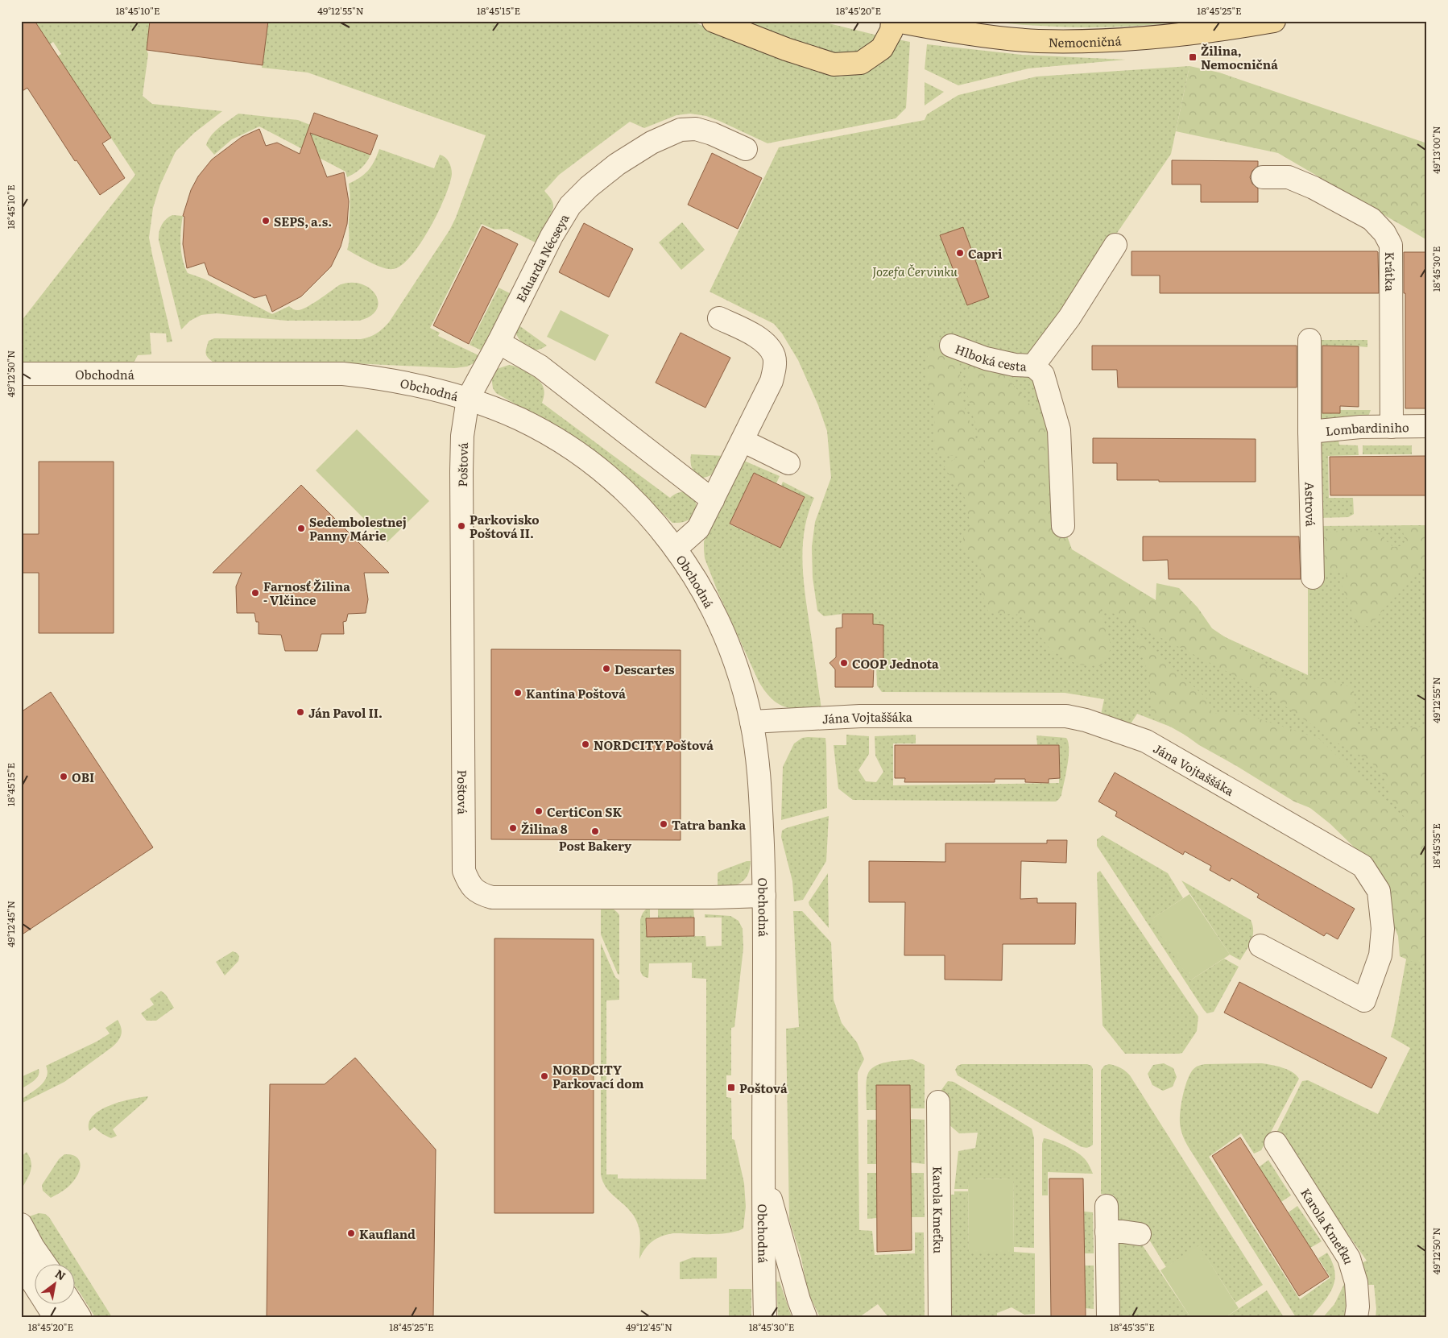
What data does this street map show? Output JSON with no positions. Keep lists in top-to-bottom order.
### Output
{
  "streets": {
    "main road": ["Nemocničná"],
    "street": [
      "Eduarda Nécseya",
      "Krátka",
      "Hlboká cesta",
      "Obchodná",
      "Lombardiniho",
      "Poštová",
      "Astrová",
      "Jána Vojtaššáka",
      "Karola Kmeťku"
    ]
  },
  "crossings": [
    ["Eduarda Nécseya", "Obchodná"],
    ["Eduarda Nécseya", "Poštová"],
    ["Krátka", "Lombardiniho"],
    ["Obchodná", "Poštová"],
    ["Obchodná", "Jána Vojtaššáka"],
    ["Lombardiniho", "Astrová"]
  ],
  "parks": ["Jozefa Červinku"],
  "places": {
    "transit": ["Žilina, Nemocničná", "Poštová"],
    "other": [
      "SEPS, a.s.",
      "Capri",
      "Parkovisko Poštová II.",
      "Sedembolestnej Panny Márie",
      "Farnosť Žilina - Vlčince",
      "COOP Jednota",
      "Descartes",
      "Kantína Poštová",
      "Ján Pavol II.",
      "NORDCITY Poštová",
      "OBI",
      "CertiCon SK",
      "Tatra banka",
      "Žilina 8",
      "Post Bakery",
      "NORDCITY Parkovací dom",
      "Kaufland"
    ]
  },
  "north": "top right",
  "coordinates": [
    "18°45'10\"E",
    "49°12'55\"N",
    "18°45'15\"E",
    "18°45'20\"E",
    "18°45'25\"E",
    "49°13'00\"N",
    "18°45'30\"E",
    "49°12'50\"N",
    "18°45'35\"E",
    "49°12'45\"N"
  ]
}
